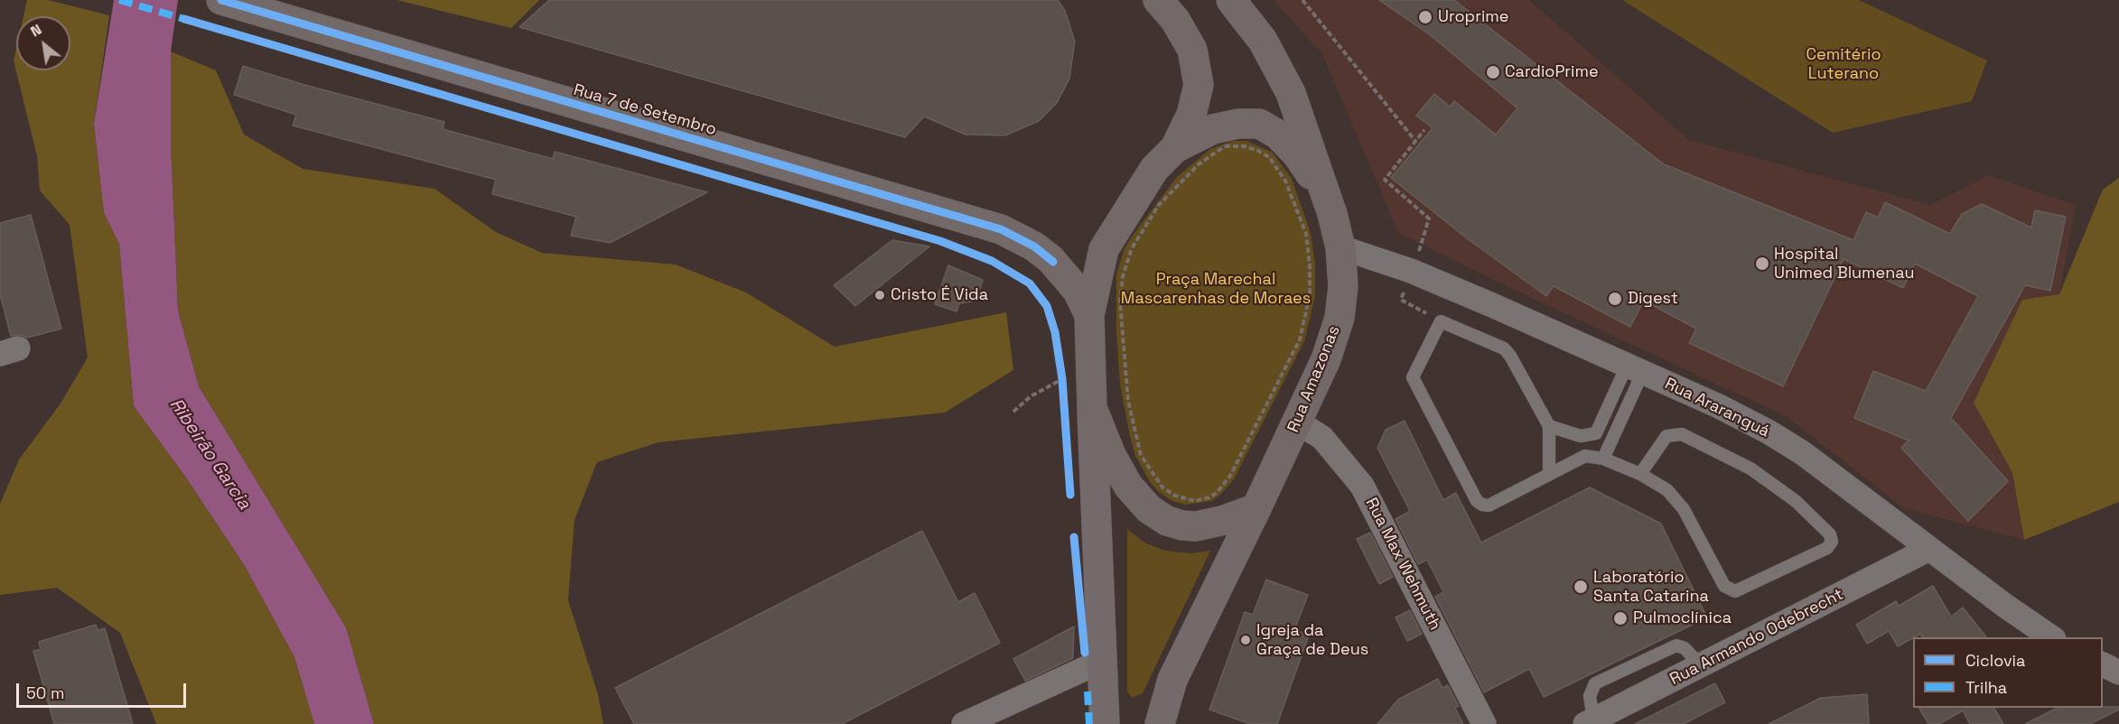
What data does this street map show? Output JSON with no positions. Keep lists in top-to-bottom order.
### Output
{
  "streets": {
    "main road": ["Rua 7 de Setembro", "Rua Amazonas"],
    "street": ["Rua Araranguá", "Rua Max Wehmuth", "Rua Armando Odebrecht"]
  },
  "crossings": [
    ["Rua Amazonas", "Rua Araranguá"],
    ["Rua Amazonas", "Rua Max Wehmuth"],
    ["Rua Araranguá", "Rua Armando Odebrecht"]
  ],
  "water": ["Ribeirão Garcia"],
  "parks": ["Cemitério Luterano", "Praça Marechal Mascarenhas de Moraes"],
  "places": [
    "Uroprime",
    "CardioPrime",
    "Hospital Unimed Blumenau",
    "Cristo É Vida",
    "Digest",
    "Laboratório Santa Catarina",
    "Pulmoclínica",
    "Igreja da Graça de Deus"
  ],
  "legend": ["Ciclovia", "Trilha"],
  "scale_bar": "50 m",
  "north": "top left"
}
